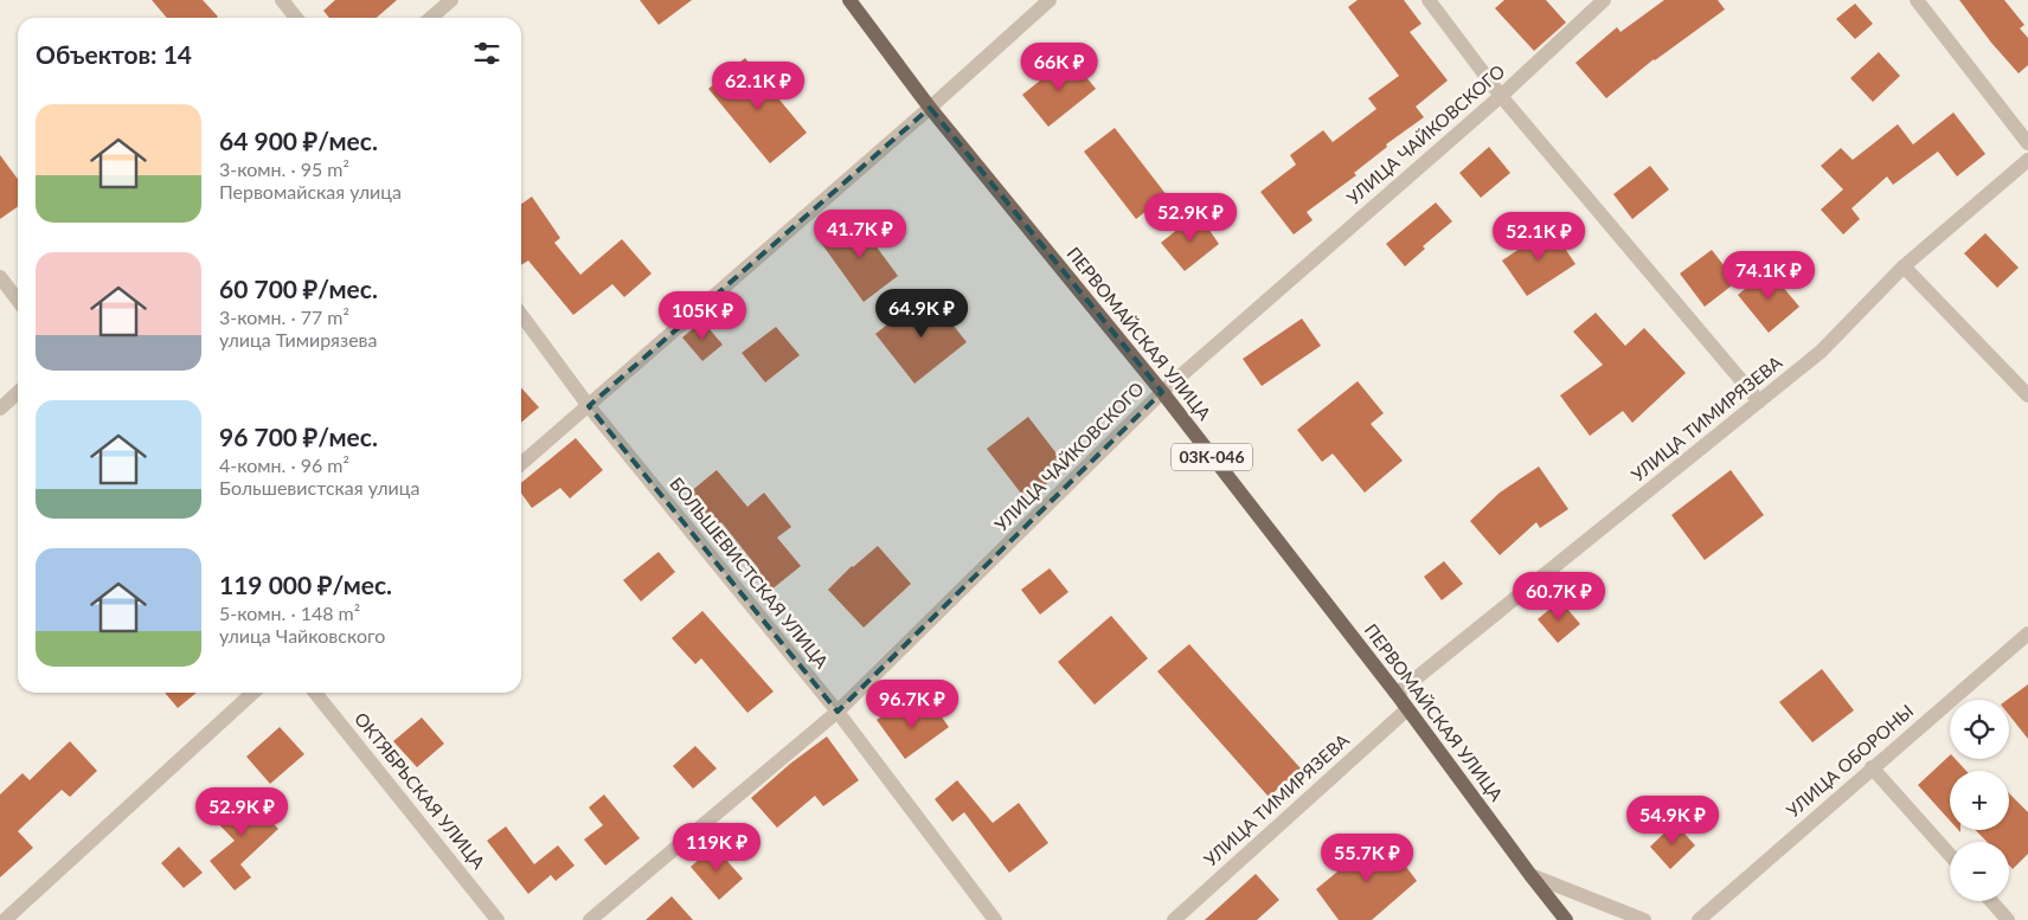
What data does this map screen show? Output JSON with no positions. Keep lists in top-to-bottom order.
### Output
{
  "streets": {
    "main road": ["ПЕРВОМАЙСКАЯ УЛИЦА", "03К-046"],
    "street": [
      "УЛИЦА ЧАЙКОВСКОГО",
      "УЛИЦА ТИМИРЯЗЕВА",
      "БОЛЬШЕВИСТСКАЯ УЛИЦА",
      "УЛИЦА ОБОРОНЫ",
      "ОКТЯБРЬСКАЯ УЛИЦА"
    ]
  },
  "crossings": [
    ["УЛИЦА ЧАЙКОВСКОГО", "ПЕРВОМАЙСКАЯ УЛИЦА"],
    ["УЛИЦА ЧАЙКОВСКОГО", "БОЛЬШЕВИСТСКАЯ УЛИЦА"],
    ["ПЕРВОМАЙСКАЯ УЛИЦА", "УЛИЦА ТИМИРЯЗЕВА"]
  ],
  "page": {
    "heading": "Объектов: 14",
    "price": [
      "66K ₽",
      "62.1K ₽",
      "52.9K ₽",
      "41.7K ₽",
      "52.1K ₽",
      "74.1K ₽",
      "64.9K ₽",
      "105K ₽",
      "60.7K ₽",
      "96.7K ₽",
      "52.9K ₽",
      "54.9K ₽",
      "119K ₽",
      "55.7K ₽"
    ],
    "list": [
      {
        "name": "64 900 ₽/мес.",
        "note": "3-комн. · 95 m² · Первомайская улица"
      },
      {
        "name": "60 700 ₽/мес.",
        "note": "3-комн. · 77 m² · улица Тимирязева"
      },
      {
        "name": "96 700 ₽/мес.",
        "note": "4-комн. · 96 m² · Большевистская улица"
      },
      {
        "name": "119 000 ₽/мес.",
        "note": "5-комн. · 148 m² · улица Чайковского"
      }
    ],
    "map_buttons": ["+", "−"]
  }
}
